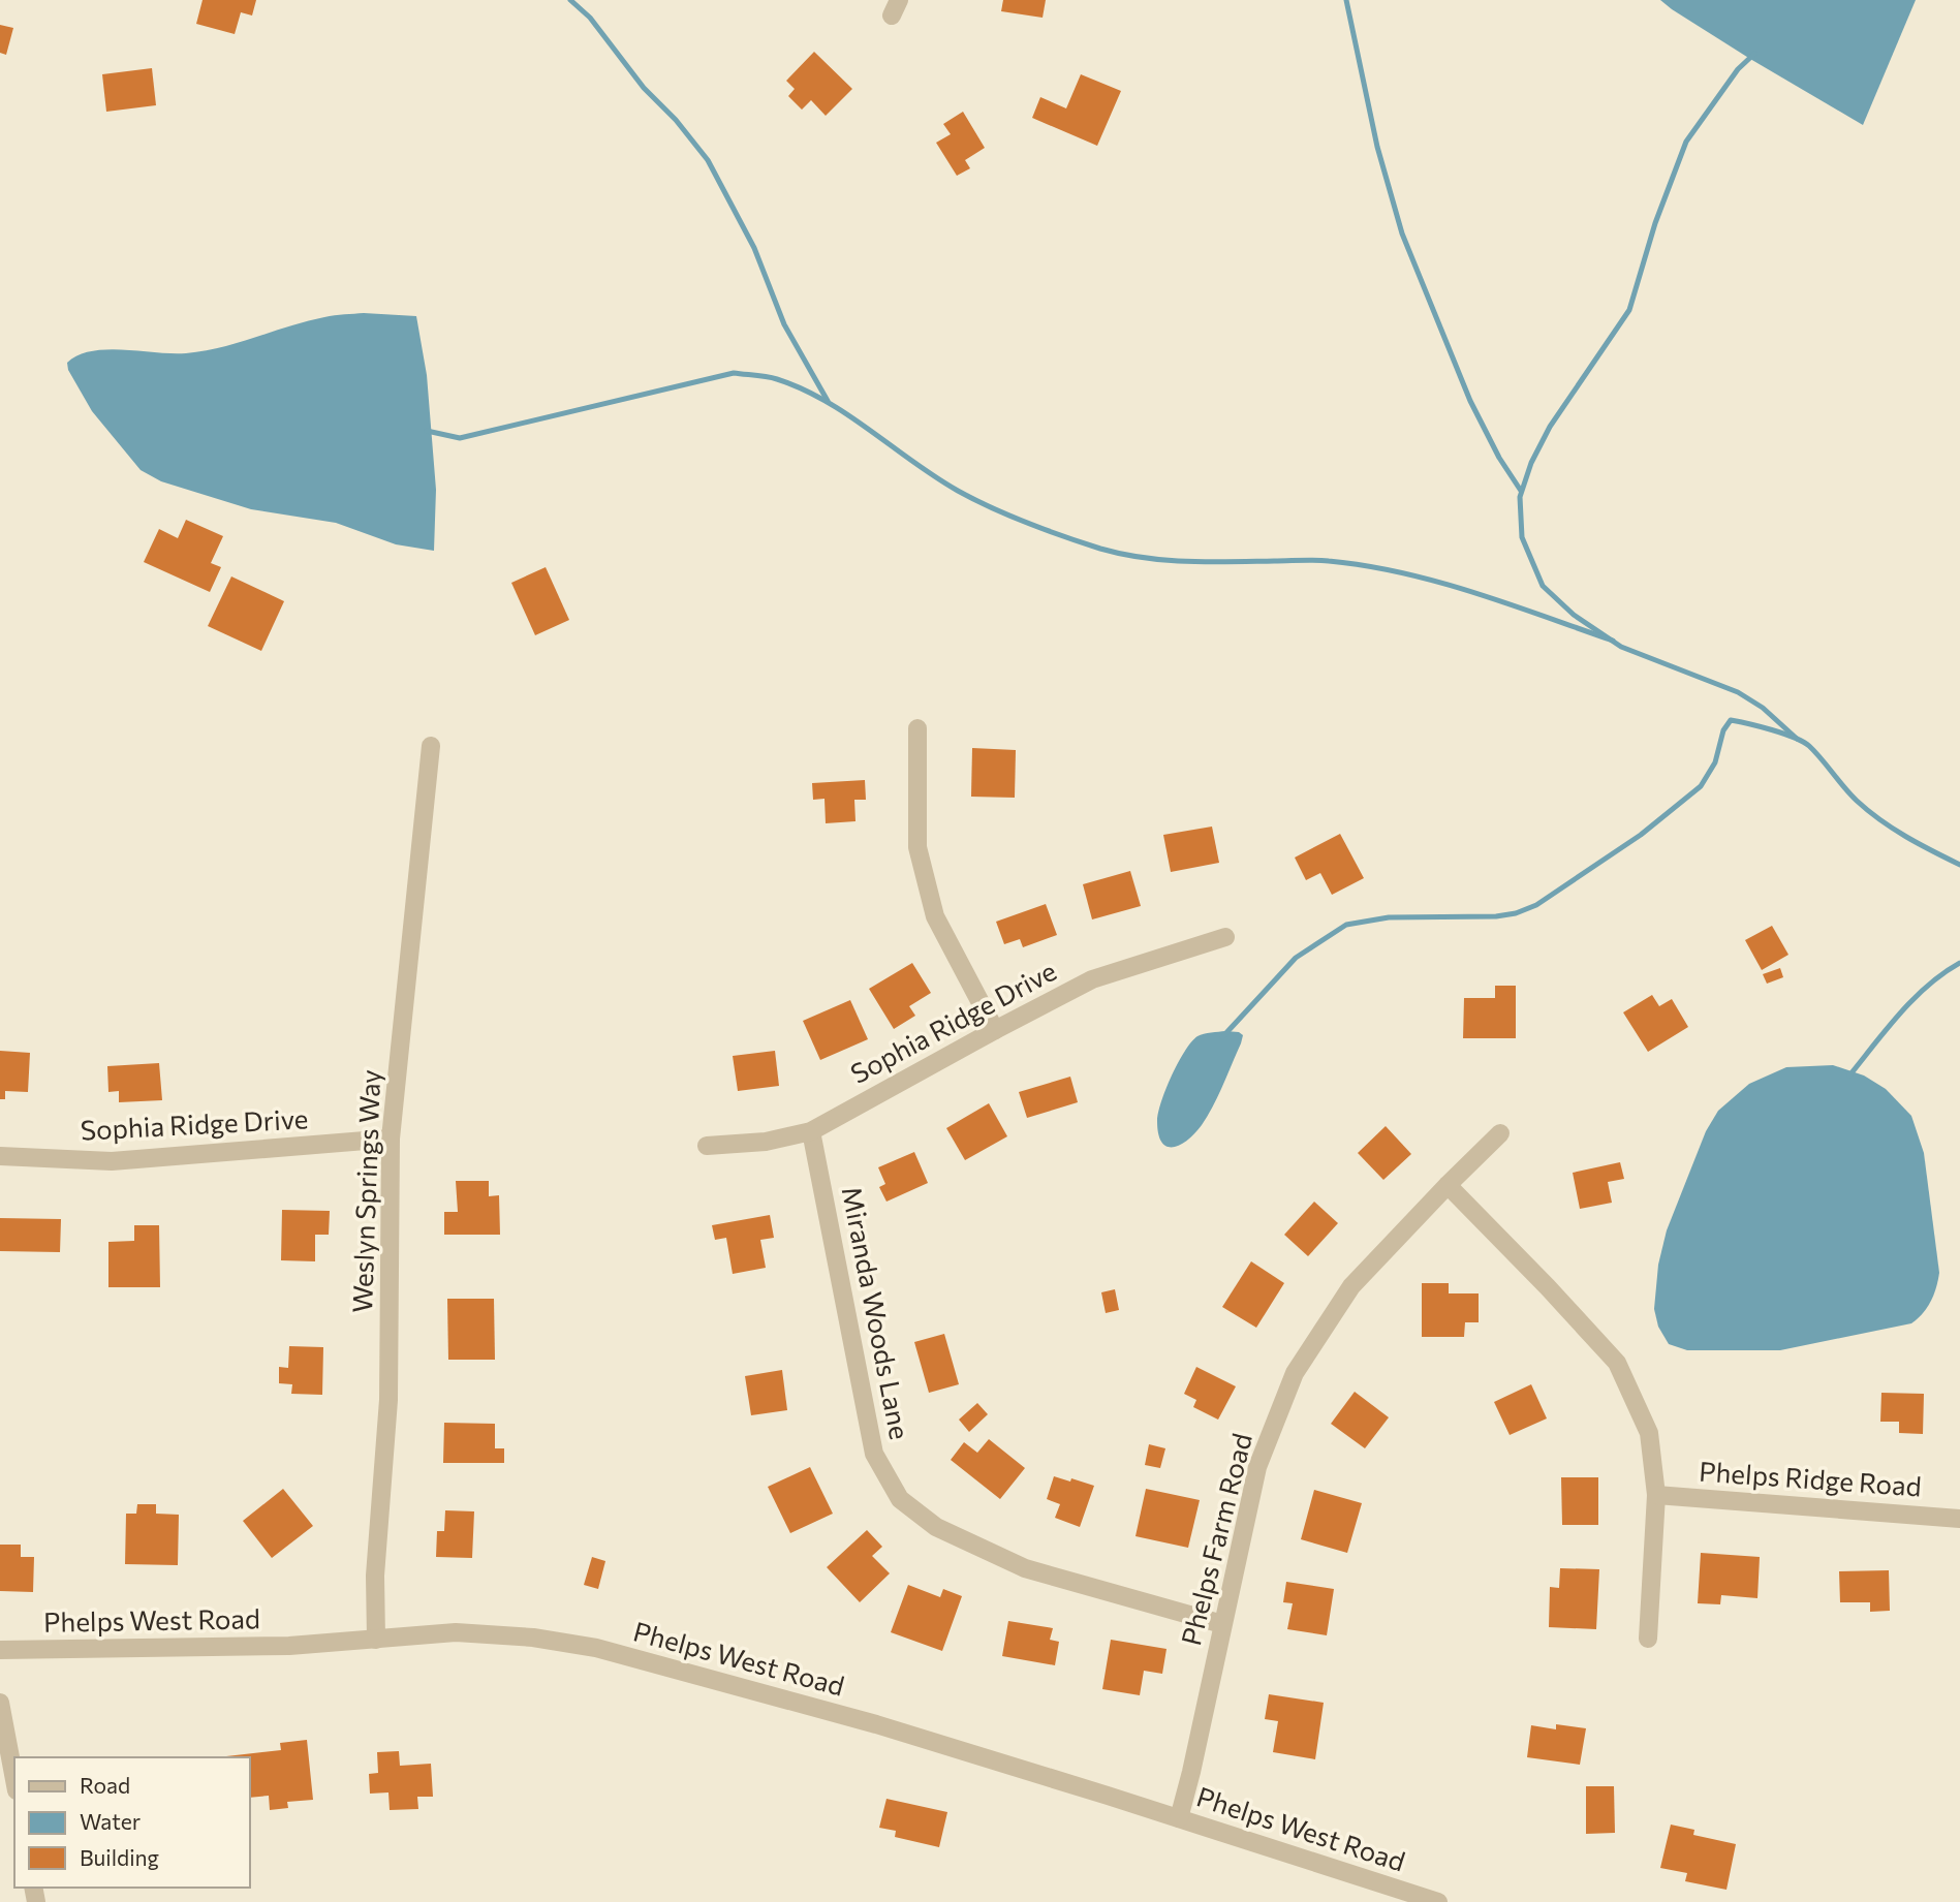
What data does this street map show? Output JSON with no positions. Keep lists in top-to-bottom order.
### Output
{
  "streets": {
    "street": [
      "Sophia Ridge Drive",
      "Weslyn Springs Way",
      "Miranda Woods Lane",
      "Phelps Ridge Road",
      "Phelps Farm Road",
      "Phelps West Road"
    ]
  },
  "crossings": [
    ["Sophia Ridge Drive", "Weslyn Springs Way"],
    ["Sophia Ridge Drive", "Miranda Woods Lane"],
    ["Weslyn Springs Way", "Phelps West Road"],
    ["Miranda Woods Lane", "Phelps Farm Road"],
    ["Phelps Farm Road", "Phelps West Road"]
  ],
  "legend": ["Road", "Water", "Building"]
}
